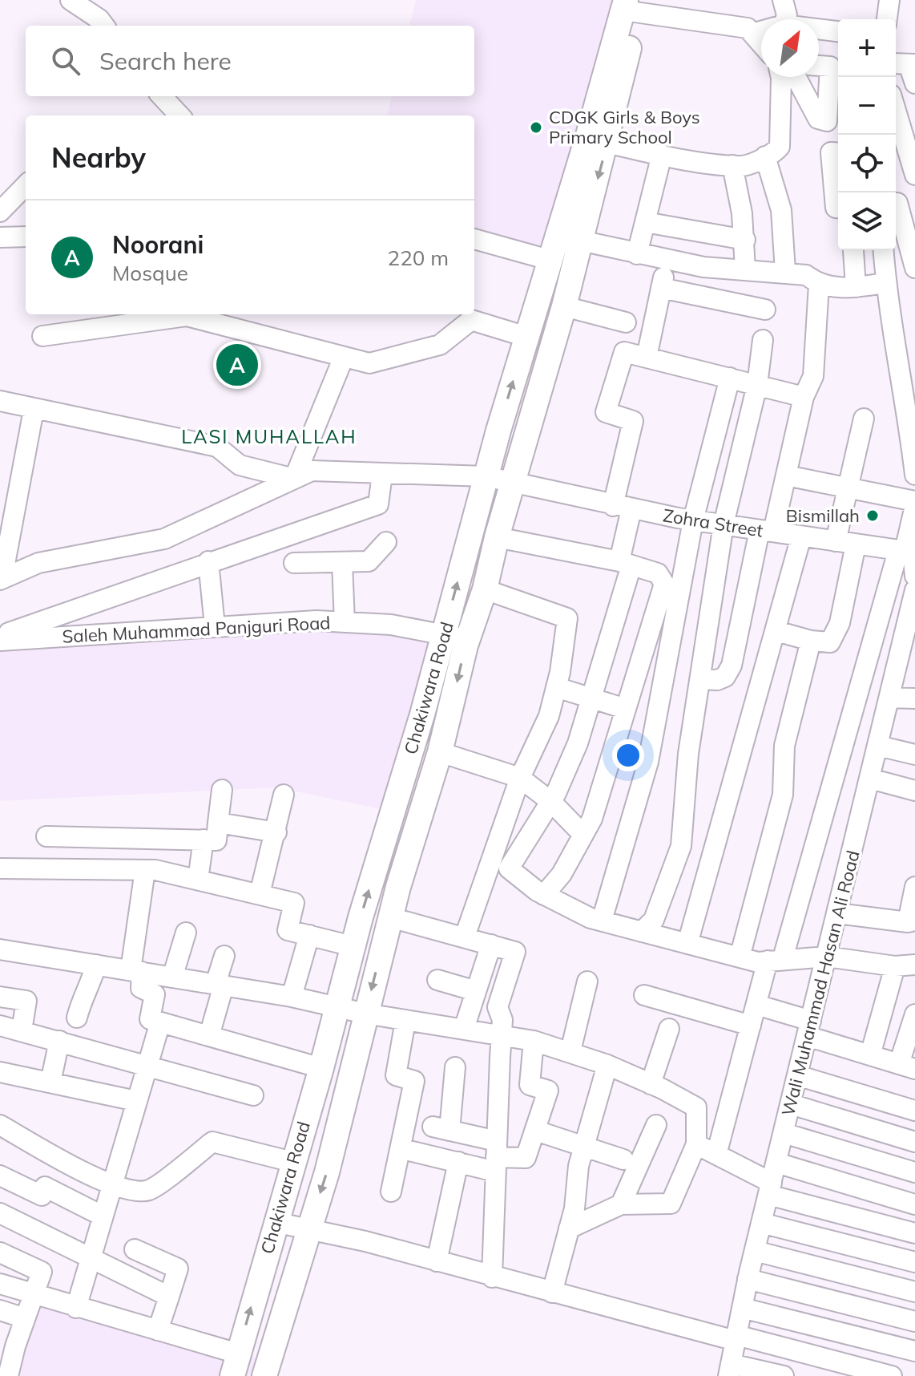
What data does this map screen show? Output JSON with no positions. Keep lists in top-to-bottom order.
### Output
{
  "streets": {
    "main road": ["Chakiwara Road"],
    "street": ["Zohra Street", "Saleh Muhammad Panjguri Road", "Wali Muhammad Hasan Ali Road"]
  },
  "crossings": [
    ["Zohra Street", "Chakiwara Road"],
    ["Saleh Muhammad Panjguri Road", "Chakiwara Road"]
  ],
  "districts": ["LASI MUHALLAH"],
  "places": ["CDGK Girls & Boys Primary School", "Bismillah"],
  "north": "top right",
  "page": {
    "map_buttons": ["+", "−"],
    "search": "Search here",
    "heading": "Nearby",
    "list": [
      {
        "mark": "A",
        "name": "Noorani",
        "note": "Mosque",
        "value": "220 m"
      }
    ],
    "pins": "A"
  }
}
